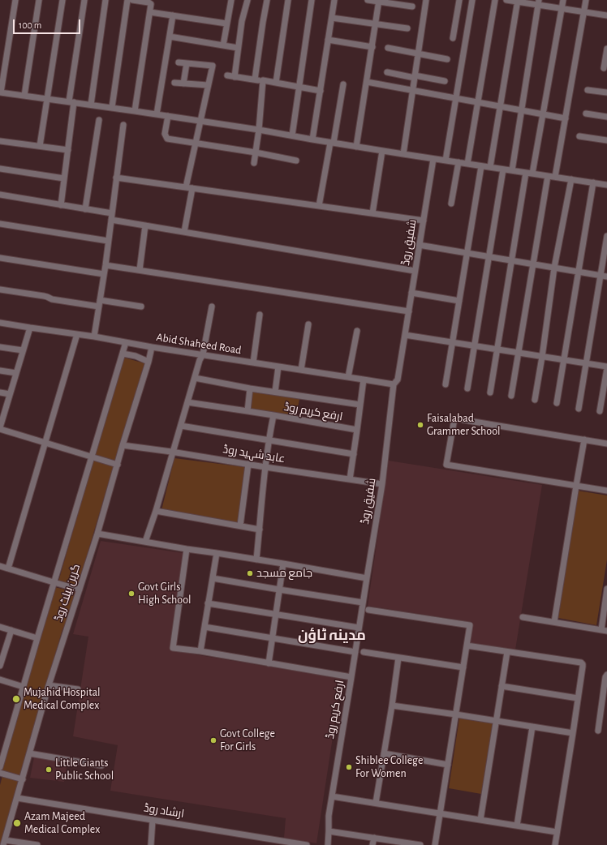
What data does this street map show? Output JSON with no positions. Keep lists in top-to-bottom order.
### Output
{
  "streets": {
    "street": [
      "شفیق روڈ",
      "Abid Shaheed Road",
      "ارفع کریم روڈ",
      "عابد شہید روڈ",
      "گرین بیلٹ روڈ",
      "ارشاد روڈ"
    ]
  },
  "crossings": [
    ["شفیق روڈ", "Abid Shaheed Road"],
    ["شفیق روڈ", "ارفع کریم روڈ"],
    ["شفیق روڈ", "عابد شہید روڈ"],
    ["Abid Shaheed Road", "گرین بیلٹ روڈ"],
    ["ارفع کریم روڈ", "عابد شہید روڈ"],
    ["عابد شہید روڈ", "گرین بیلٹ روڈ"],
    ["گرین بیلٹ روڈ", "ارشاد روڈ"]
  ],
  "districts": ["مدینہ ٹاؤن"],
  "places": [
    "Faisalabad Grammer School",
    "جامع مسجد",
    "Govt Girls High School",
    "Mujahid Hospital Medical Complex",
    "Govt College For Girls",
    "Shiblee College For Women",
    "Little Giants Public School",
    "Azam Majeed Medical Complex"
  ],
  "scale_bar": "100 m"
}
